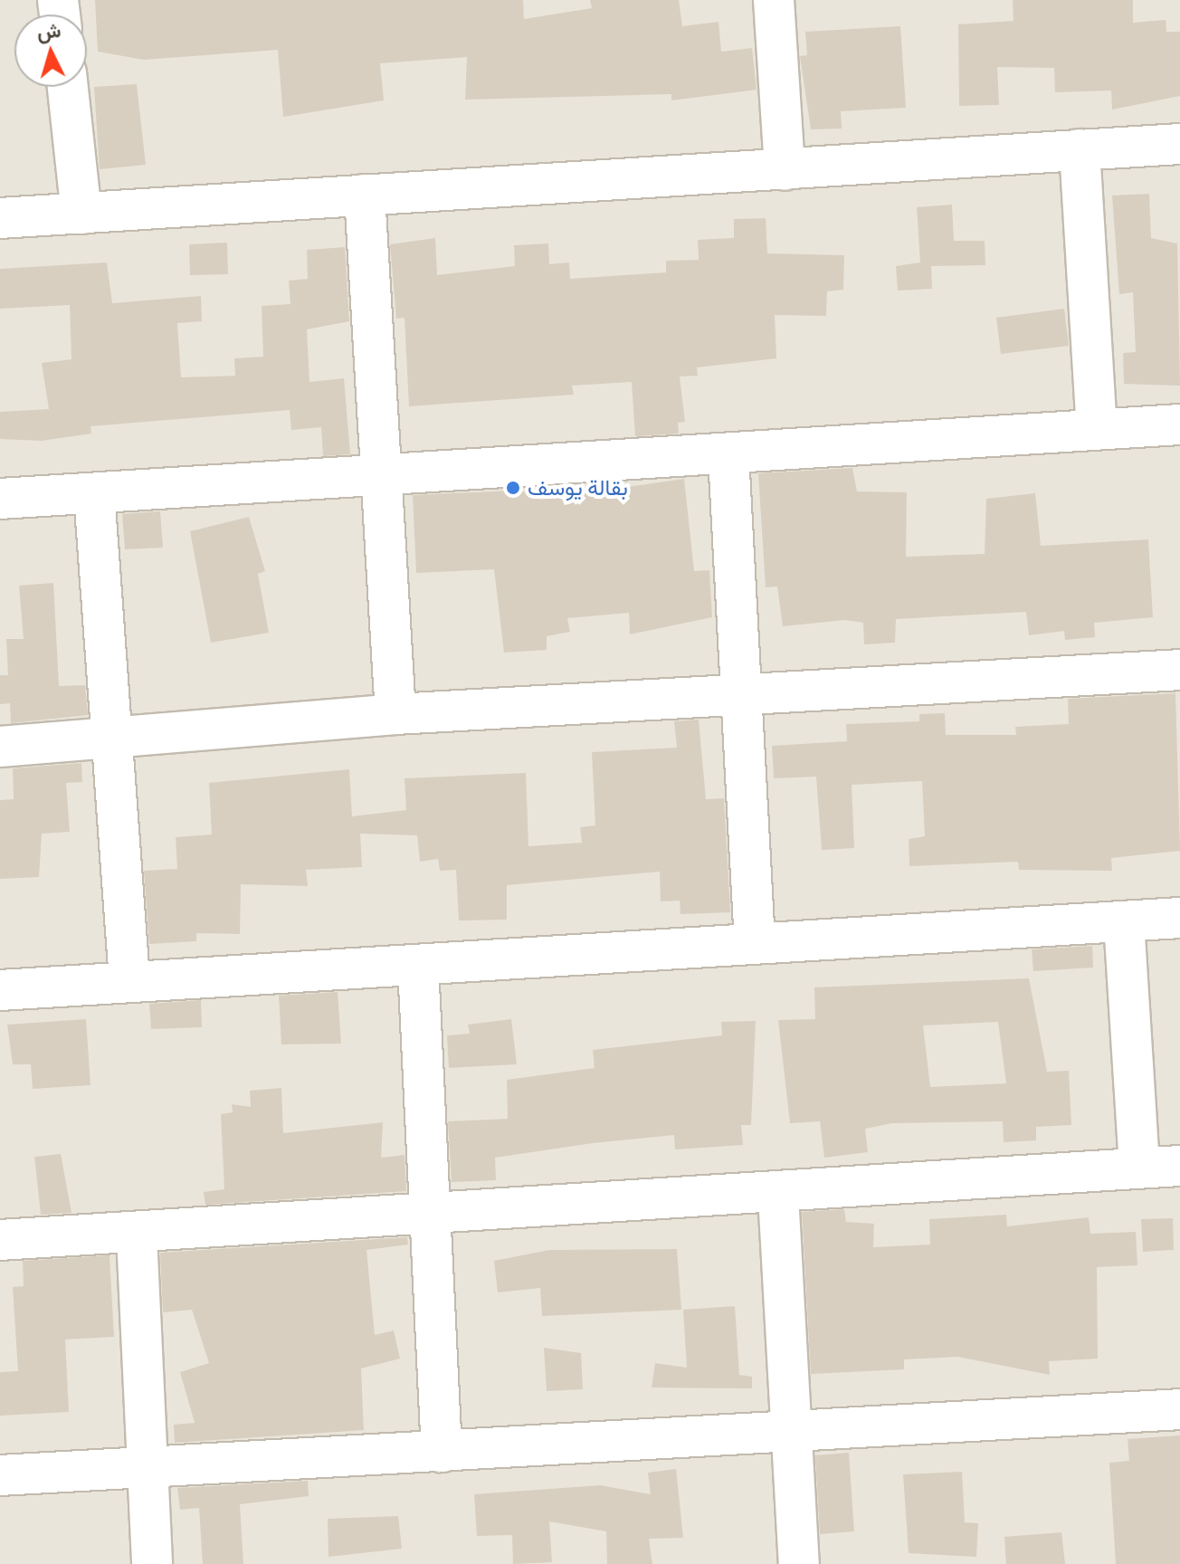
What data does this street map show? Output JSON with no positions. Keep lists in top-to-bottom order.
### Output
{
  "places": ["بقالة يوسف"],
  "north": "top"
}
